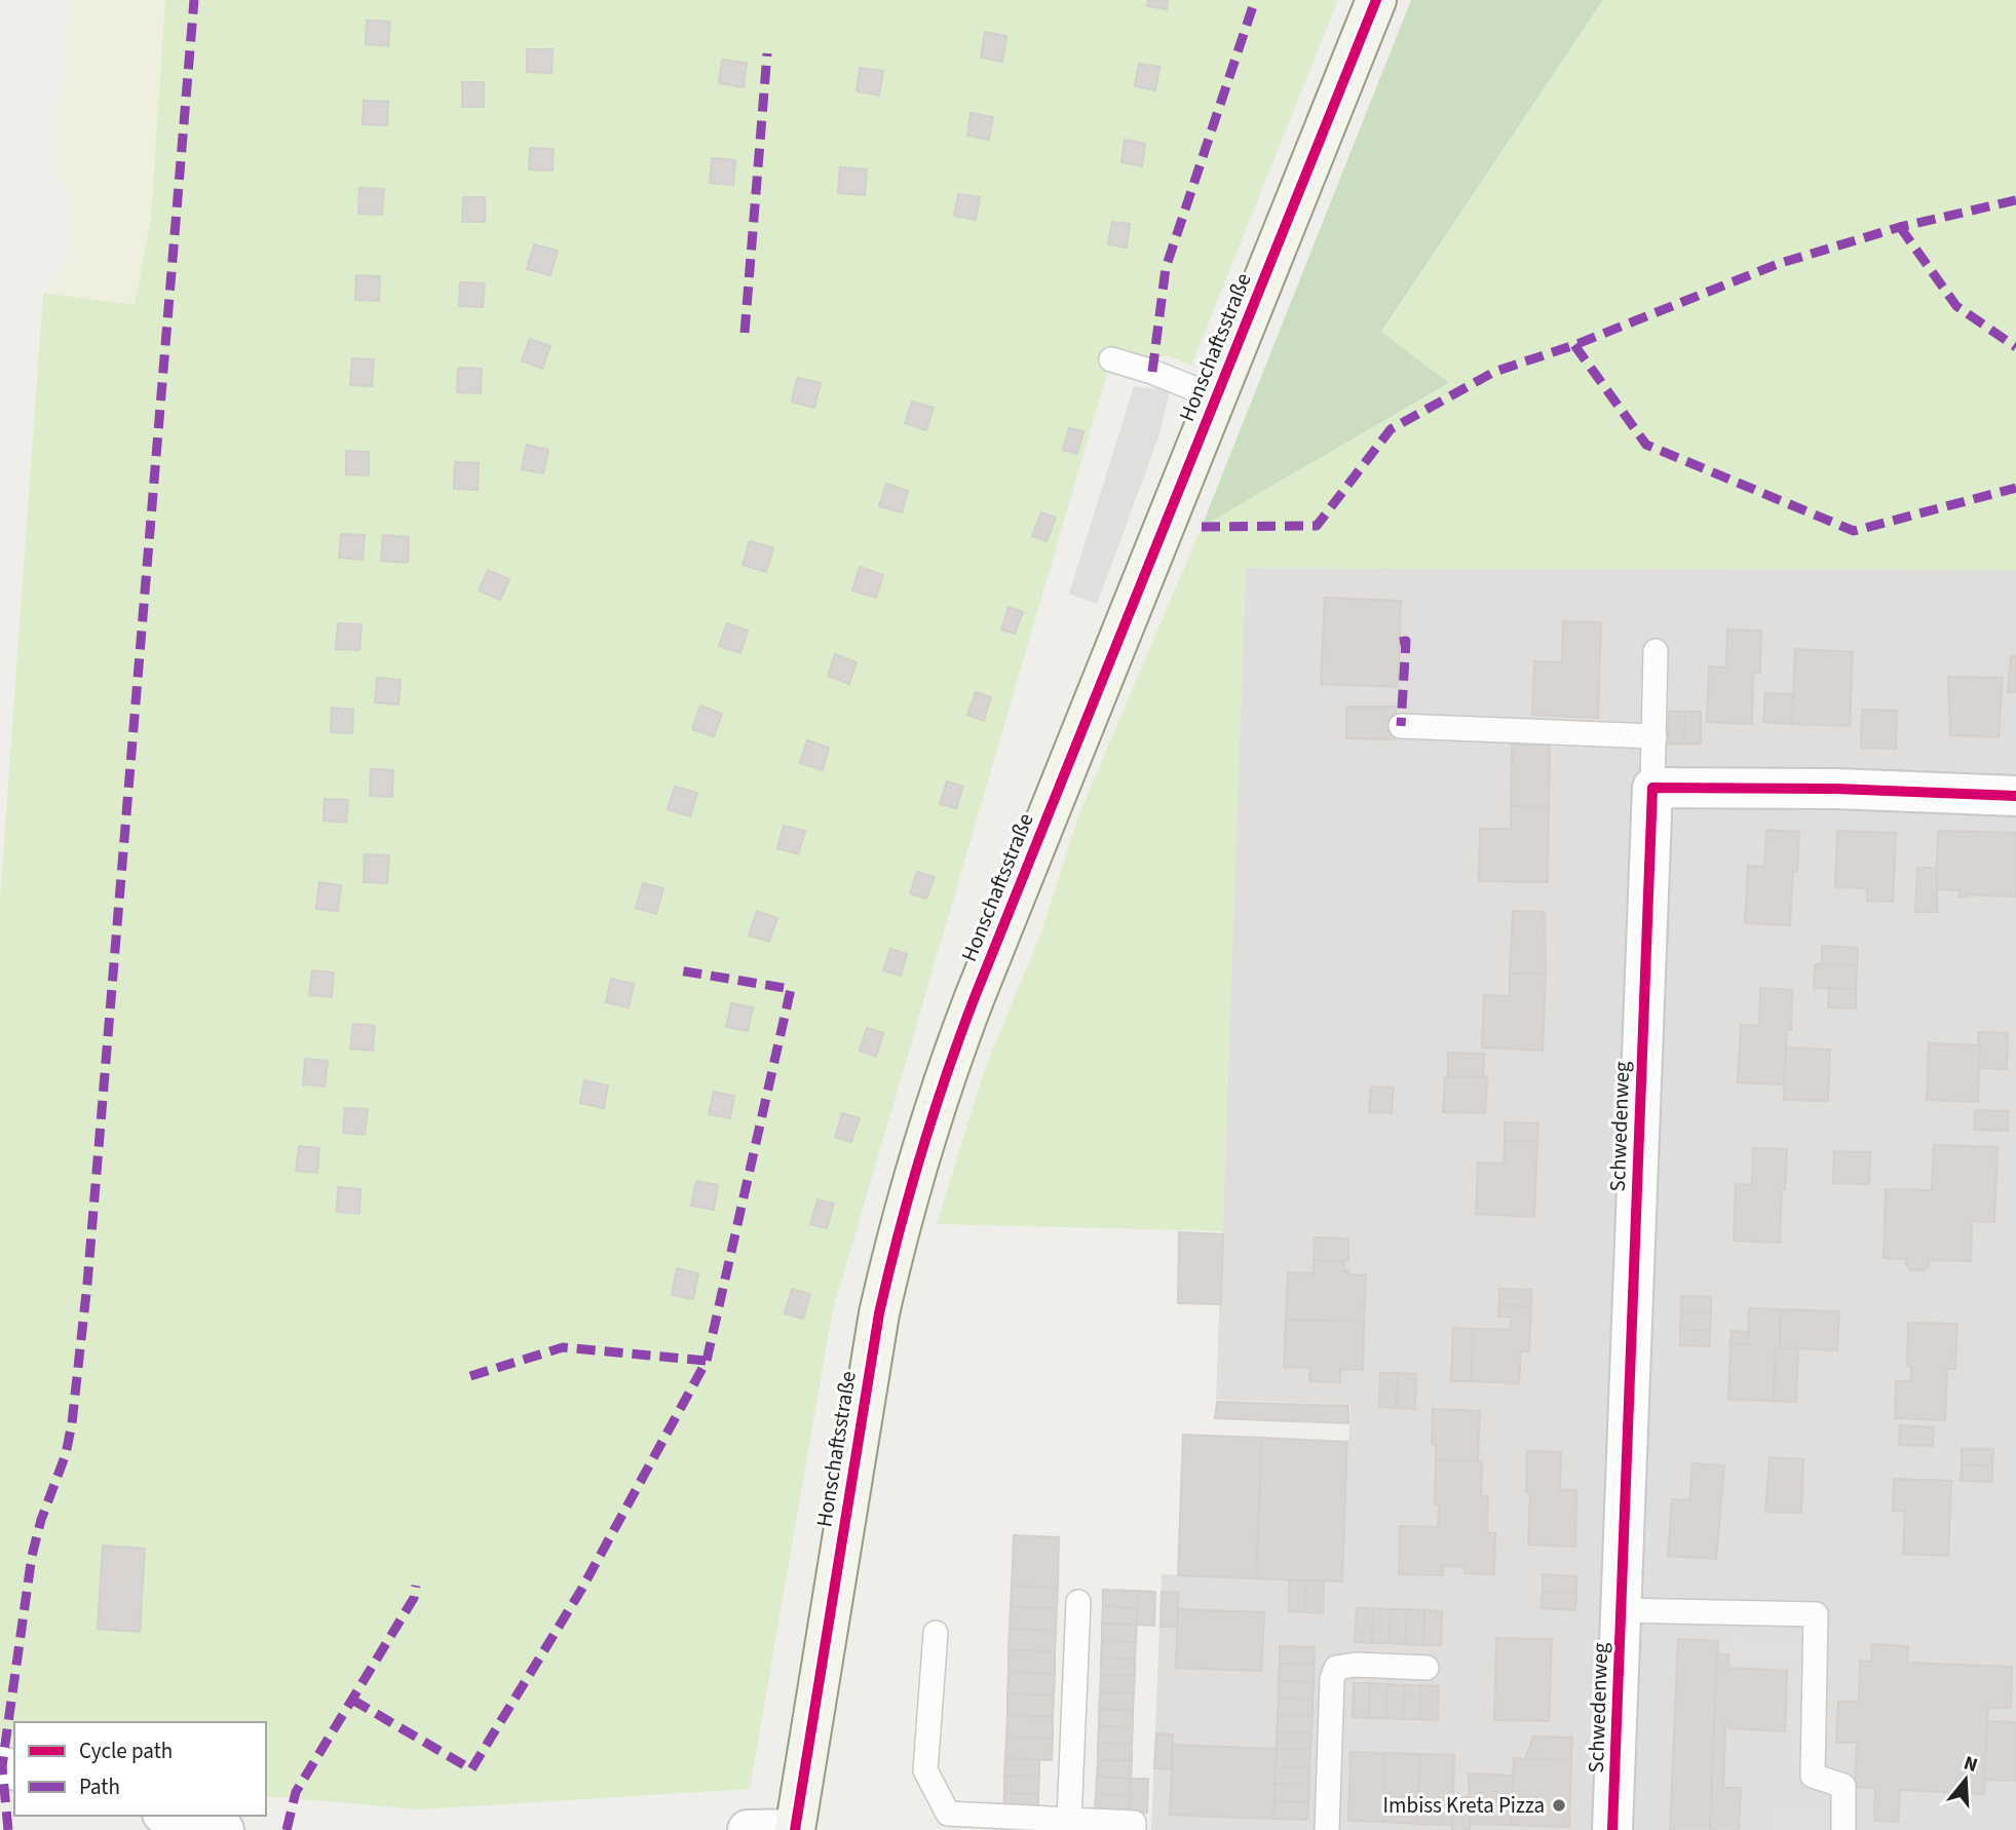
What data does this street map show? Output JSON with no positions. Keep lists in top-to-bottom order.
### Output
{
  "streets": {
    "street": ["Honschaftsstraße", "Schwedenweg"]
  },
  "places": ["Imbiss Kreta Pizza"],
  "legend": ["Cycle path", "Path"],
  "north": "top"
}
